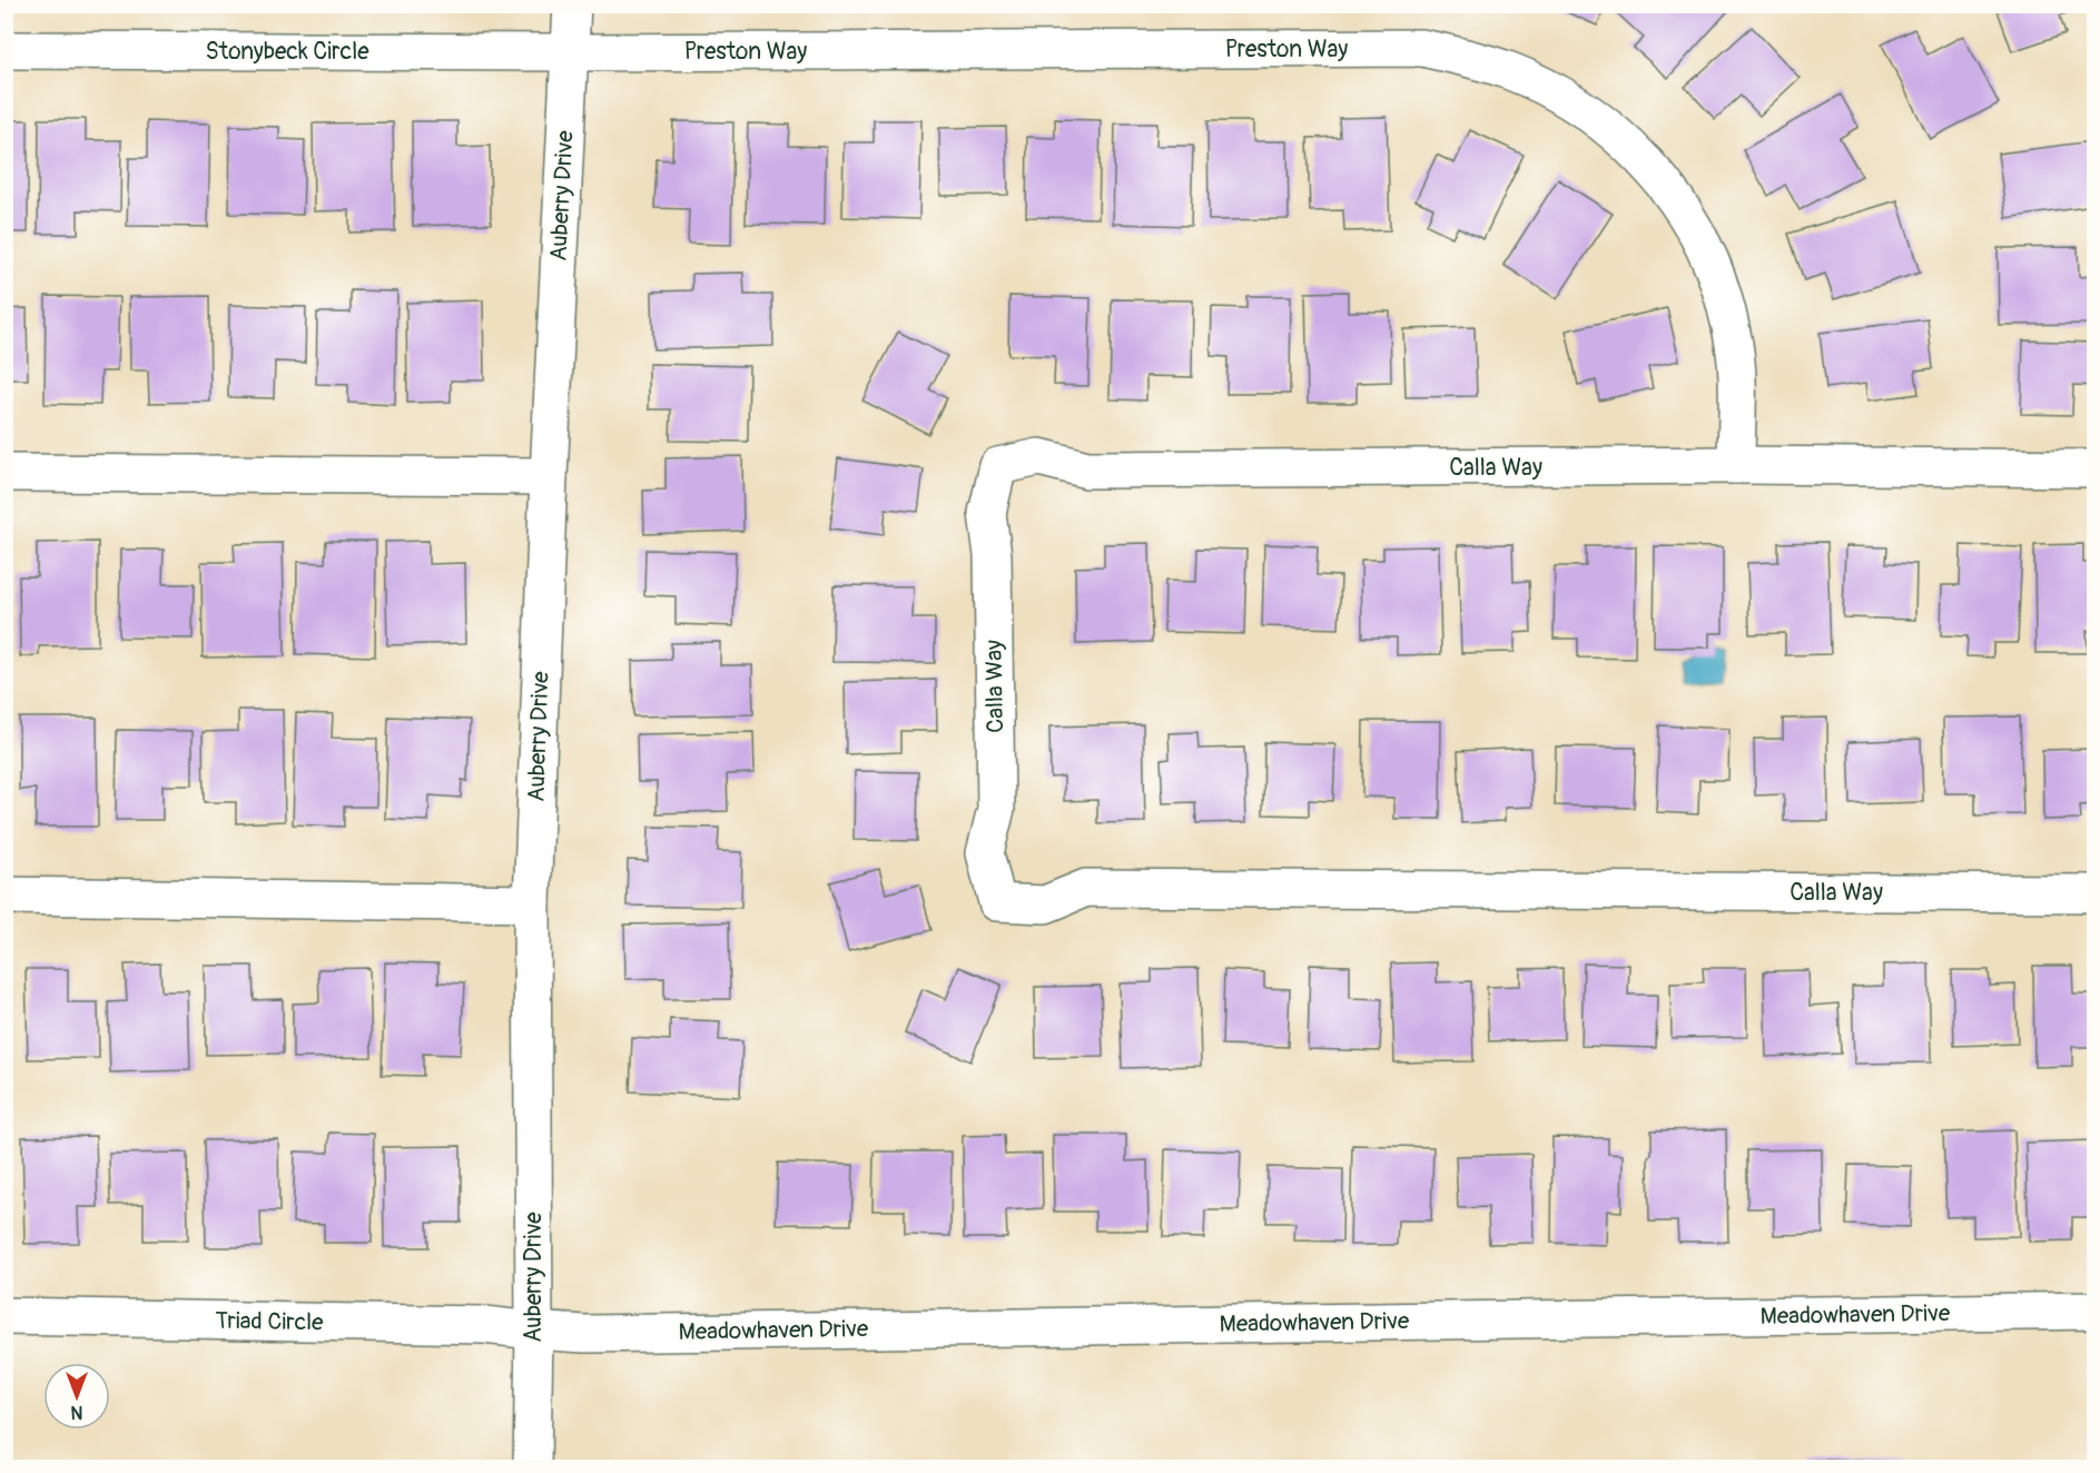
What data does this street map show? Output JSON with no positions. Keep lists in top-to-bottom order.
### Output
{
  "streets": {
    "street": [
      "Preston Way",
      "Stonybeck Circle",
      "Auberry Drive",
      "Calla Way",
      "Meadowhaven Drive",
      "Triad Circle"
    ]
  },
  "crossings": [
    ["Preston Way", "Stonybeck Circle"],
    ["Preston Way", "Auberry Drive"],
    ["Preston Way", "Calla Way"],
    ["Stonybeck Circle", "Auberry Drive"],
    ["Auberry Drive", "Meadowhaven Drive"],
    ["Auberry Drive", "Triad Circle"],
    ["Meadowhaven Drive", "Triad Circle"]
  ],
  "north": "bottom"
}
